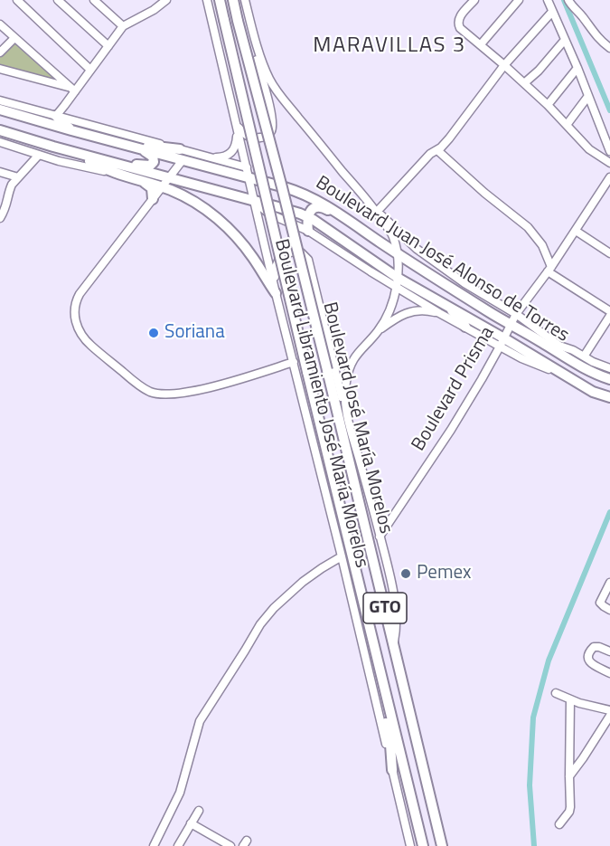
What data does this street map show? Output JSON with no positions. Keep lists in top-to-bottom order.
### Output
{
  "streets": {
    "main road": ["Boulevard Juan José Alonso de Torres", "Boulevard José María Morelos", "GTO"],
    "street": ["Boulevard Prisma", "Boulevard Libramiento José María Morelos"]
  },
  "crossings": [
    ["Boulevard Juan José Alonso de Torres", "Boulevard Prisma"],
    ["Boulevard Juan José Alonso de Torres", "Boulevard Libramiento José María Morelos"],
    ["Boulevard Prisma", "Boulevard Libramiento José María Morelos"],
    ["Boulevard Libramiento José María Morelos", "Boulevard José María Morelos"]
  ],
  "districts": ["MARAVILLAS 3"],
  "places": ["Soriana", "Pemex"]
}
